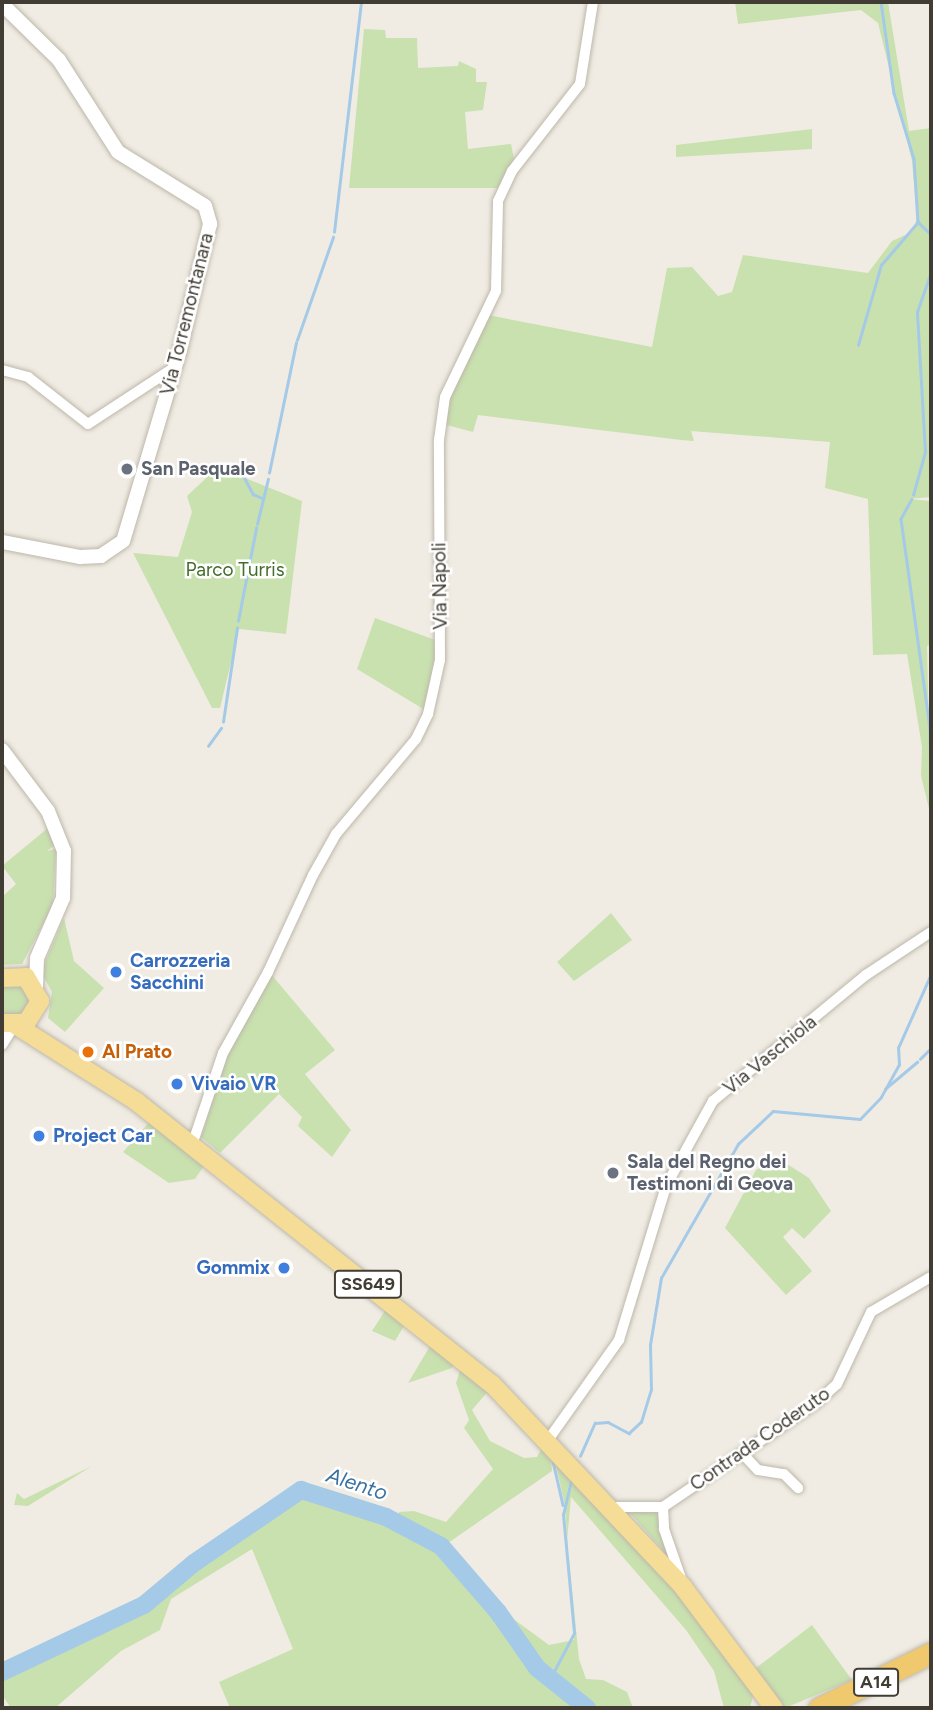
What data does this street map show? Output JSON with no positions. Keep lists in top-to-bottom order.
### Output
{
  "streets": {
    "highway": ["A14"],
    "main road": ["SS649"],
    "street": [
      "Via Torremontanara",
      "Via Napoli",
      "Via Vaschiola",
      "Contrada Coderuto"
    ]
  },
  "crossings": [
    ["Via Napoli", "SS649"],
    ["Via Vaschiola", "SS649"]
  ],
  "water": ["Alento"],
  "parks": ["Parco Turris"],
  "places": [
    "San Pasquale",
    "Carrozzeria Sacchini",
    "Al Prato",
    "Vivaio VR",
    "Project Car",
    "Sala del Regno dei Testimoni di Geova",
    "Gommix"
  ]
}
